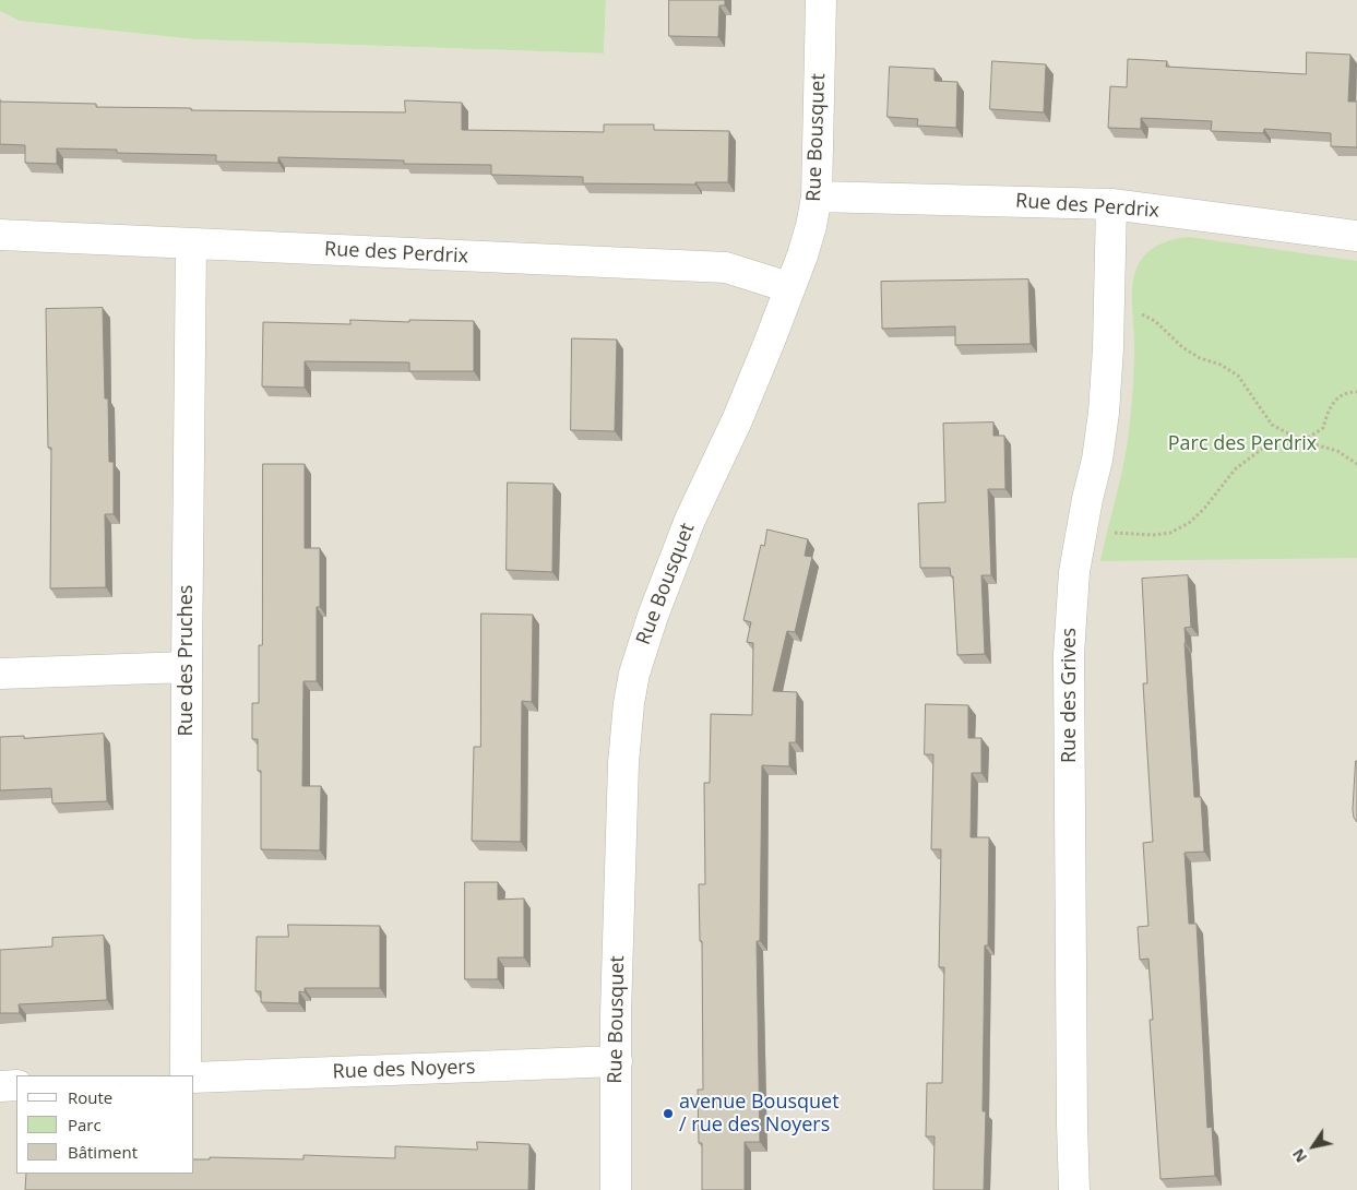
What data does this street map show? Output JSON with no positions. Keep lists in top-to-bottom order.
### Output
{
  "streets": {
    "street": [
      "Rue Bousquet",
      "Rue des Perdrix",
      "Rue des Pruches",
      "Rue des Grives",
      "Rue des Noyers"
    ]
  },
  "crossings": [
    ["Rue Bousquet", "Rue des Perdrix"],
    ["Rue Bousquet", "Rue des Noyers"],
    ["Rue des Perdrix", "Rue des Pruches"],
    ["Rue des Perdrix", "Rue des Grives"]
  ],
  "parks": ["Parc des Perdrix"],
  "places": ["avenue Bousquet / rue des Noyers"],
  "legend": ["Route", "Parc", "Bâtiment"],
  "north": "bottom left"
}
